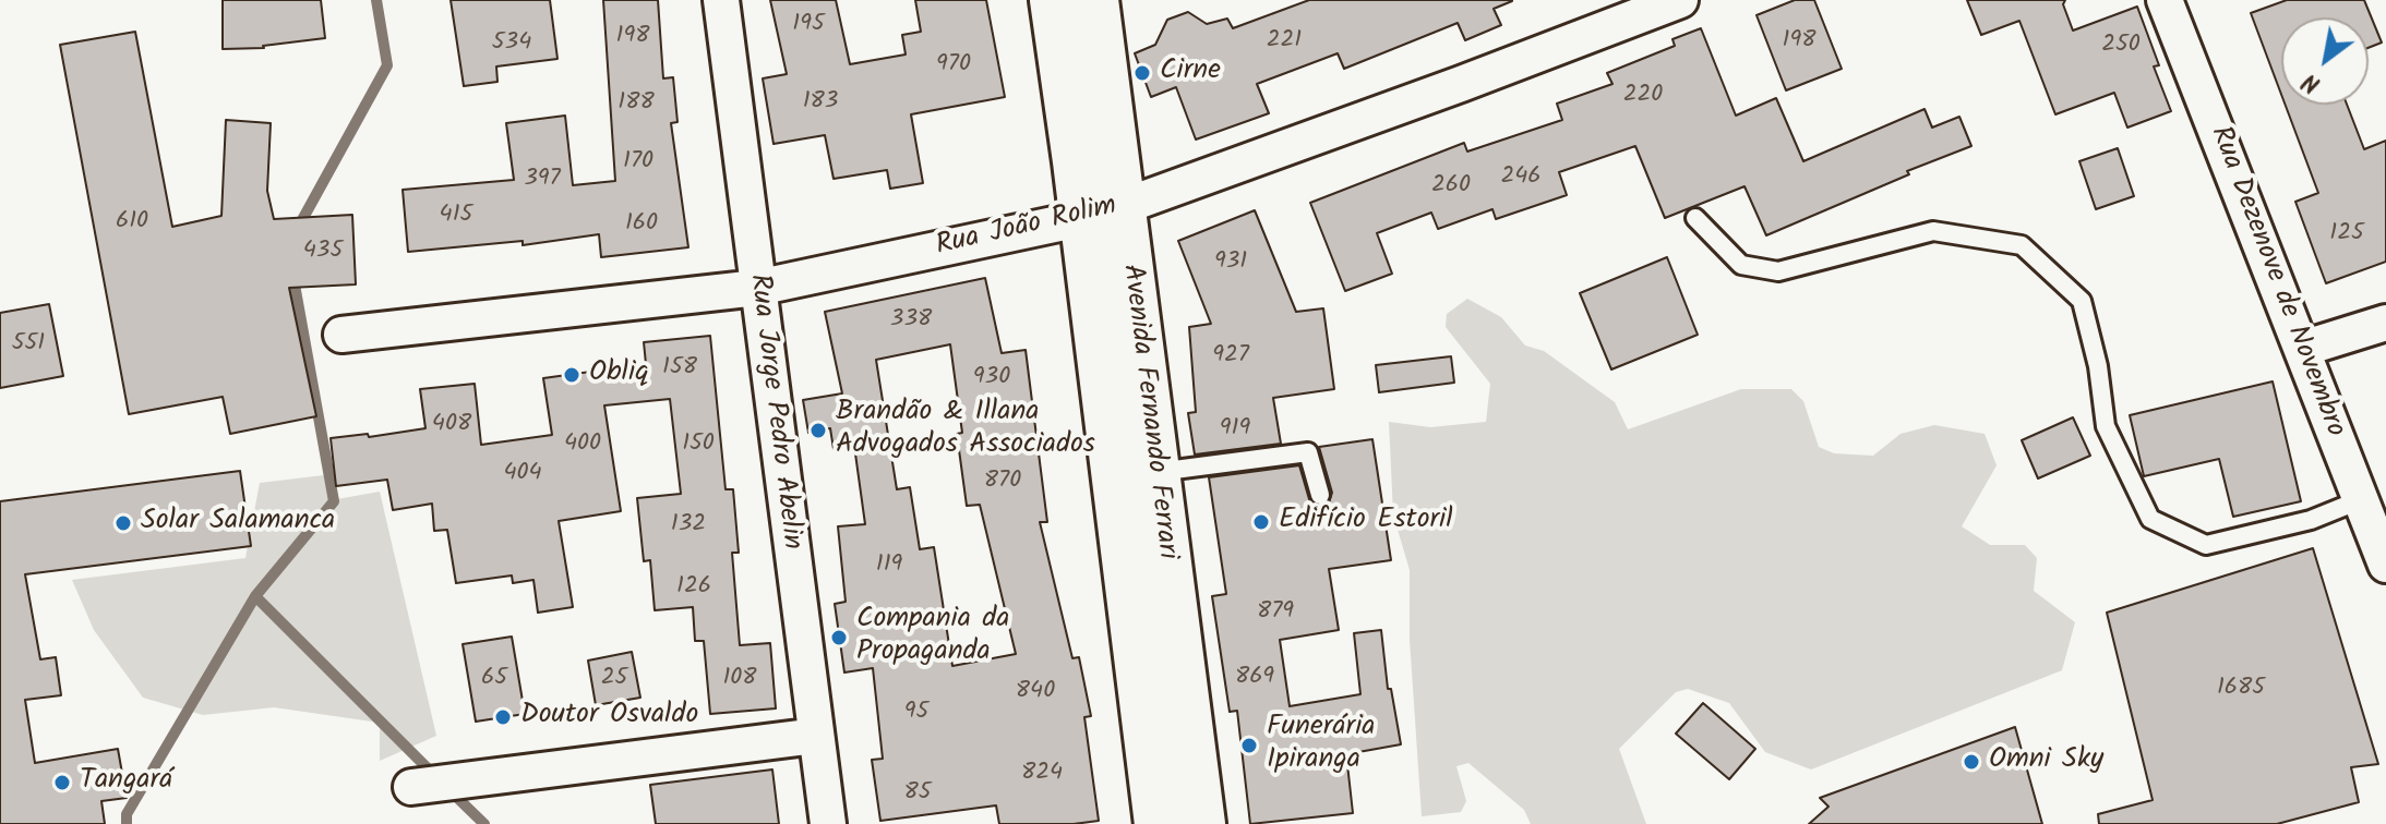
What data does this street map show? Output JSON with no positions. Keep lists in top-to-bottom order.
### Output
{
  "streets": {
    "main road": ["Avenida Fernando Ferrari"],
    "street": ["Rua João Rolim", "Rua Dezenove de Novembro", "Rua Jorge Pedro Abelin"]
  },
  "crossings": [
    ["Rua João Rolim", "Rua Jorge Pedro Abelin"],
    ["Rua João Rolim", "Avenida Fernando Ferrari"]
  ],
  "places": [
    "Cirne",
    "Obliq",
    "Brandão & Illana Advogados Associados",
    "Edifício Estoril",
    "Solar Salamanca",
    "Compania da Propaganda",
    "Doutor Osvaldo",
    "Funerária Ipiranga",
    "Omni Sky",
    "Tangará"
  ],
  "house_numbers": [
    "195",
    "198",
    "221",
    "198",
    "534",
    "250",
    "970",
    "220",
    "183",
    "188",
    "170",
    "246",
    "397",
    "260",
    "415",
    "610",
    "160",
    "125",
    "435",
    "931",
    "338",
    "551",
    "927",
    "158",
    "930",
    "408",
    "919",
    "400",
    "150",
    "404",
    "870",
    "132",
    "119",
    "126",
    "879",
    "869",
    "65",
    "25",
    "108",
    "1685",
    "840",
    "95",
    "824",
    "85"
  ],
  "north": "bottom left"
}
